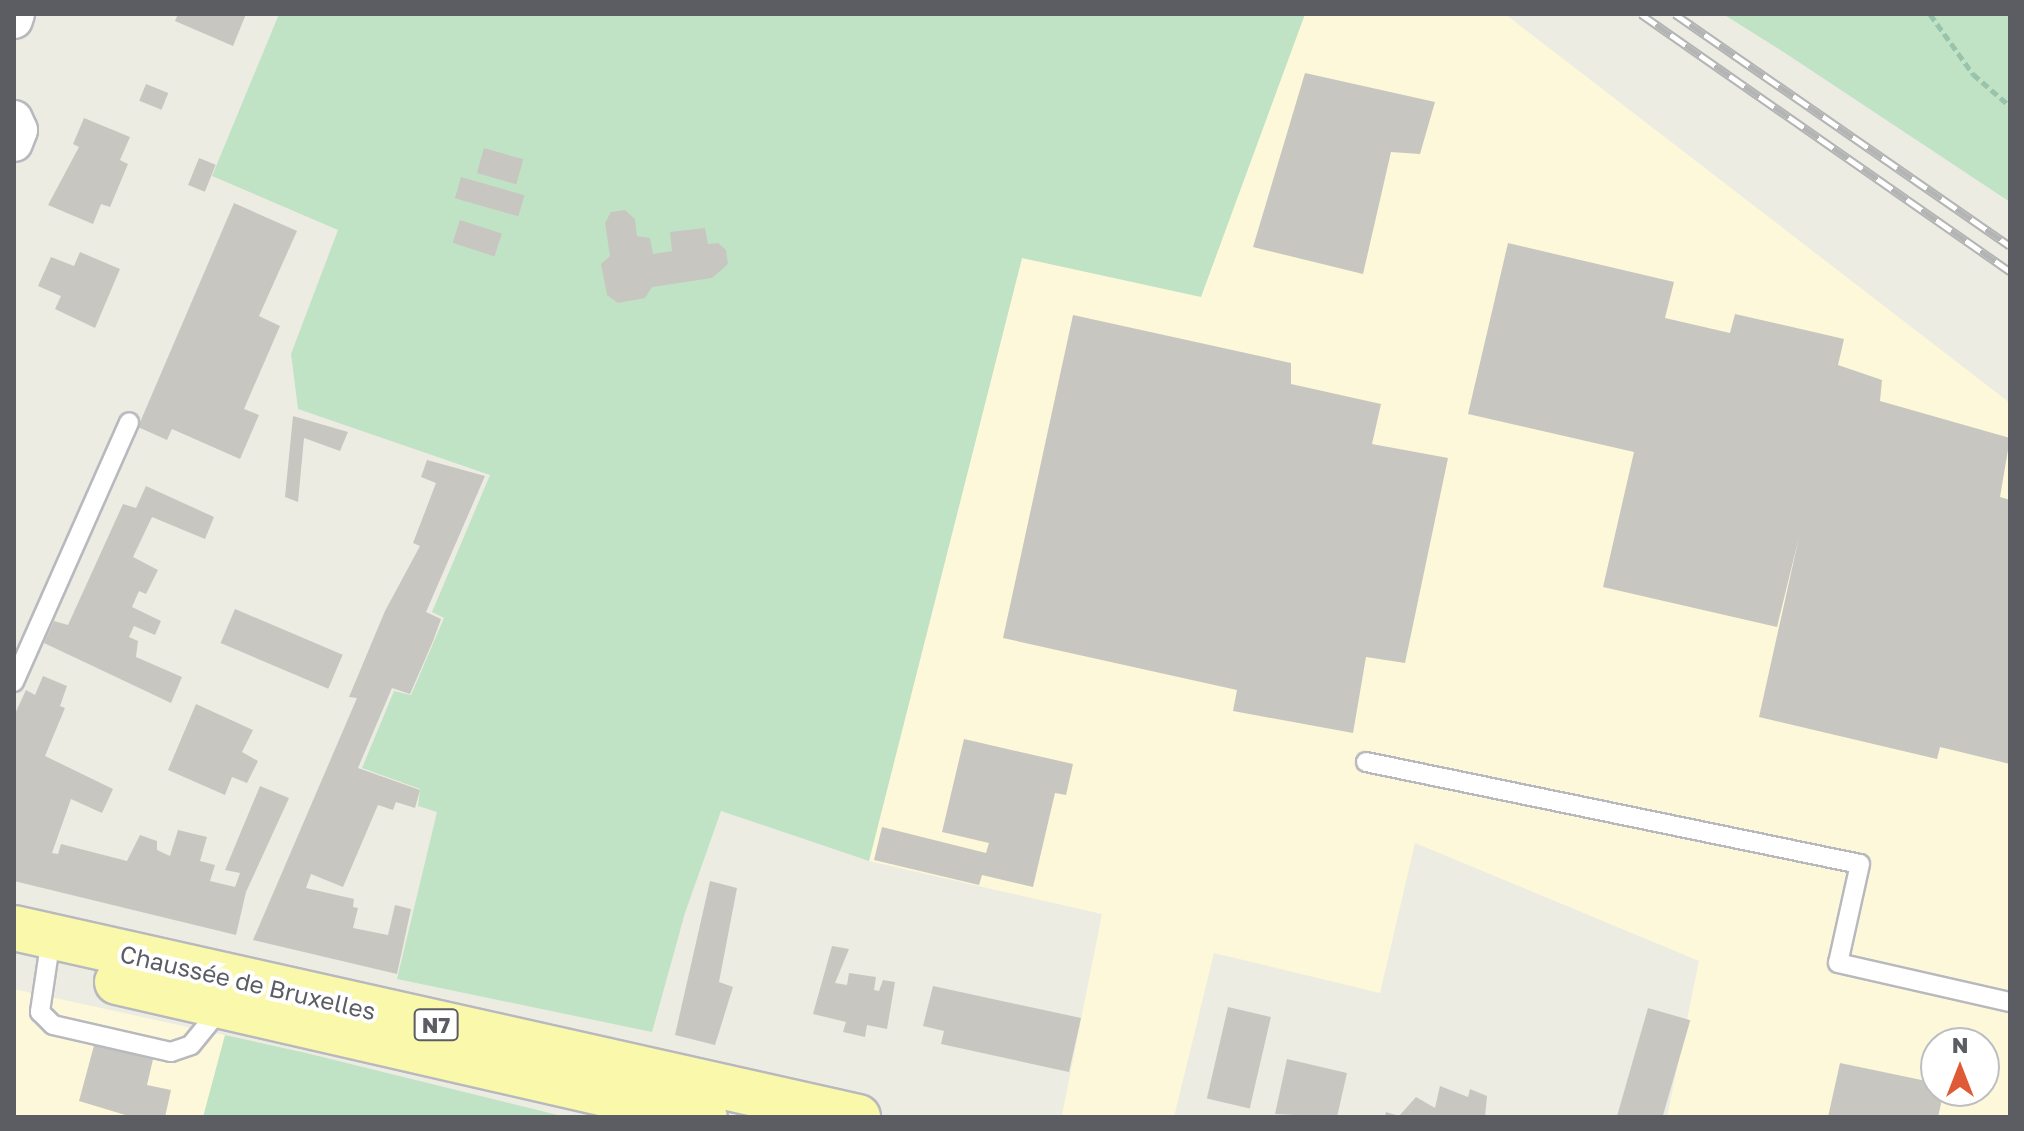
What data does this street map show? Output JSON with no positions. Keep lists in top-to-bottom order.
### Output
{
  "streets": {
    "main road": ["Chaussée de Bruxelles", "N7"]
  },
  "north": "top"
}
